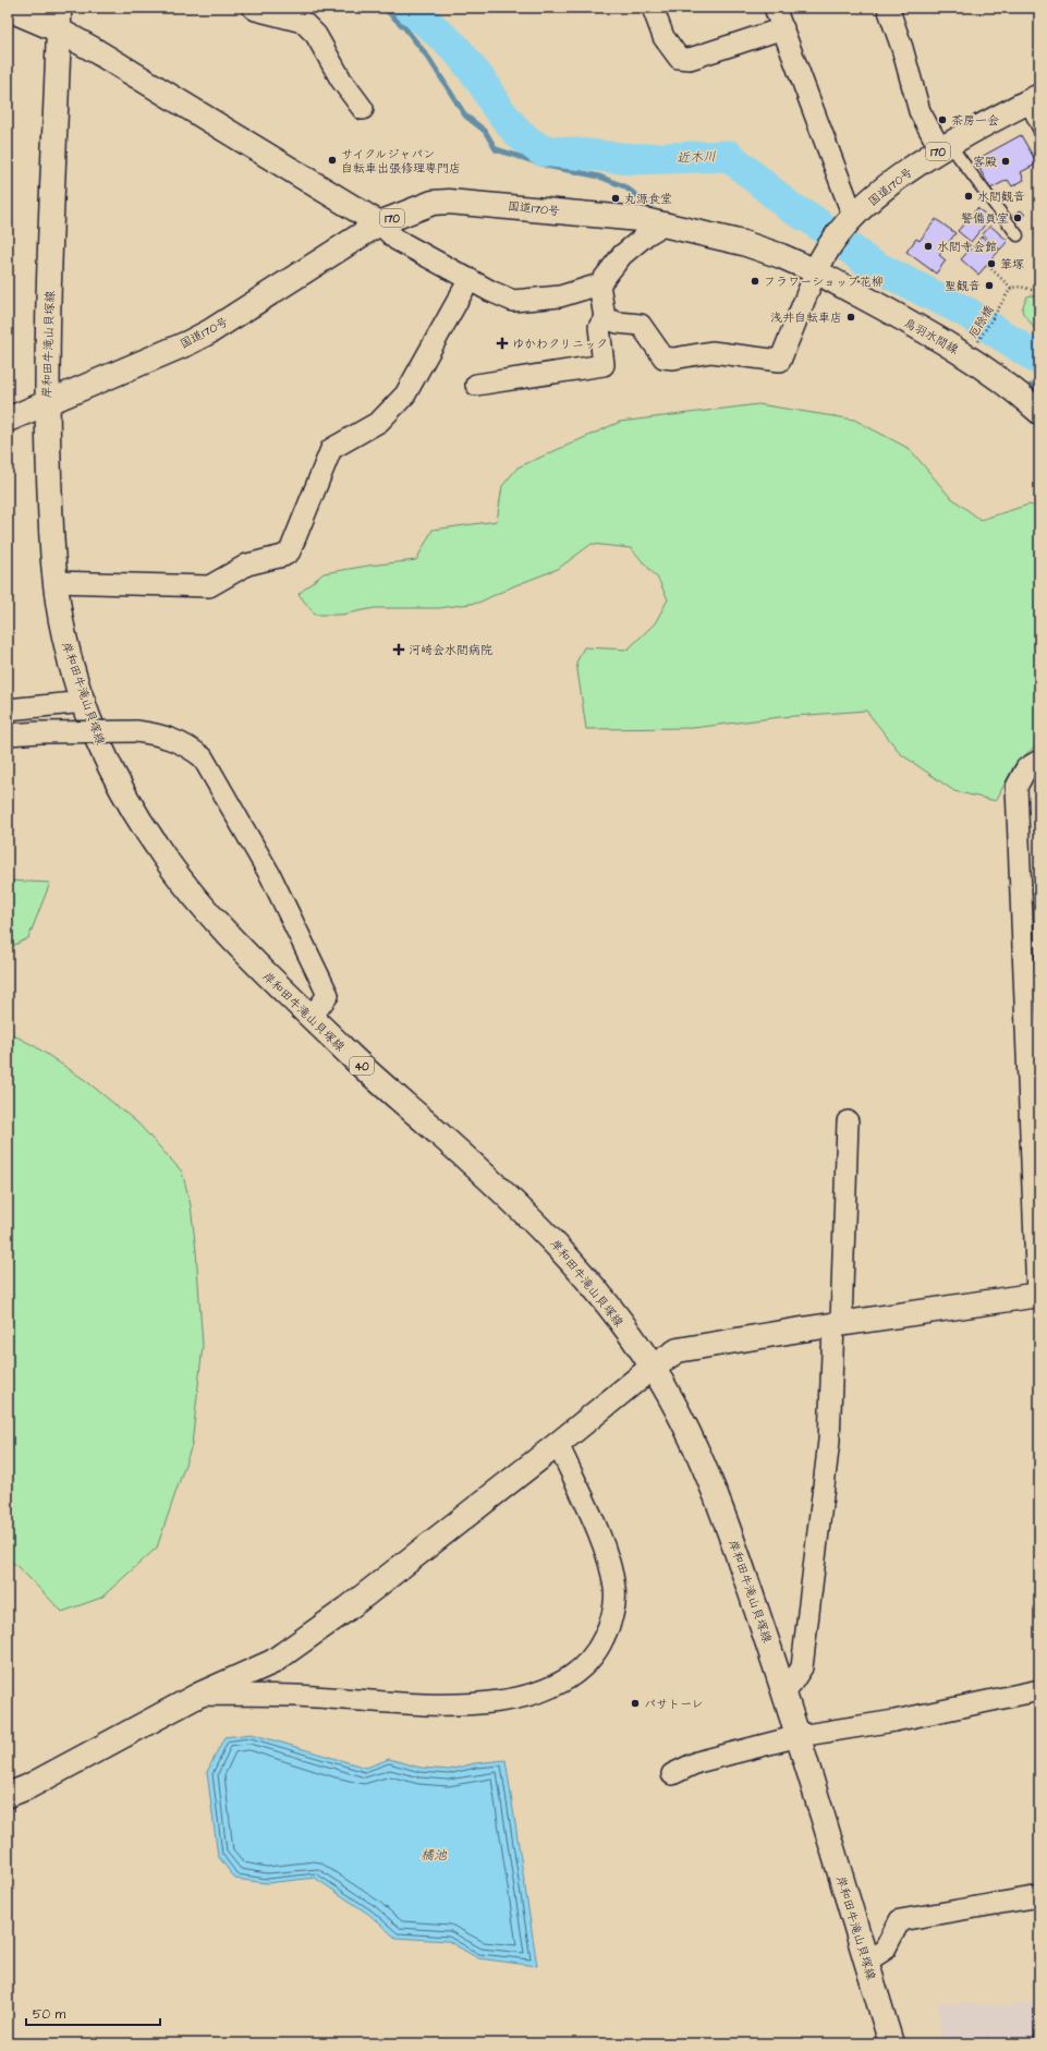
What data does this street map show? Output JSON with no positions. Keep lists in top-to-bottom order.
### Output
{
  "streets": {
    "main road": [
      "170",
      "国道170号",
      "鳥羽水間線",
      "岸和田牛滝山貝塚線",
      "40"
    ],
    "path": ["厄除橋"]
  },
  "crossings": [
    ["国道170号", "鳥羽水間線"],
    ["国道170号", "岸和田牛滝山貝塚線"]
  ],
  "water": ["近木川", "橘池"],
  "places": {
    "other": [
      "茶房一会",
      "サイクルジャパン 自転車出張修理専門店",
      "客殿",
      "水間観音",
      "丸源食堂",
      "警備員室",
      "水間寺会館",
      "筆塚",
      "フラワーショップ花柳",
      "聖観音",
      "浅井自転車店",
      "パサトーレ"
    ],
    "health": ["ゆかわクリニック", "河崎会水間病院"]
  },
  "scale_bar": "50 m"
}
